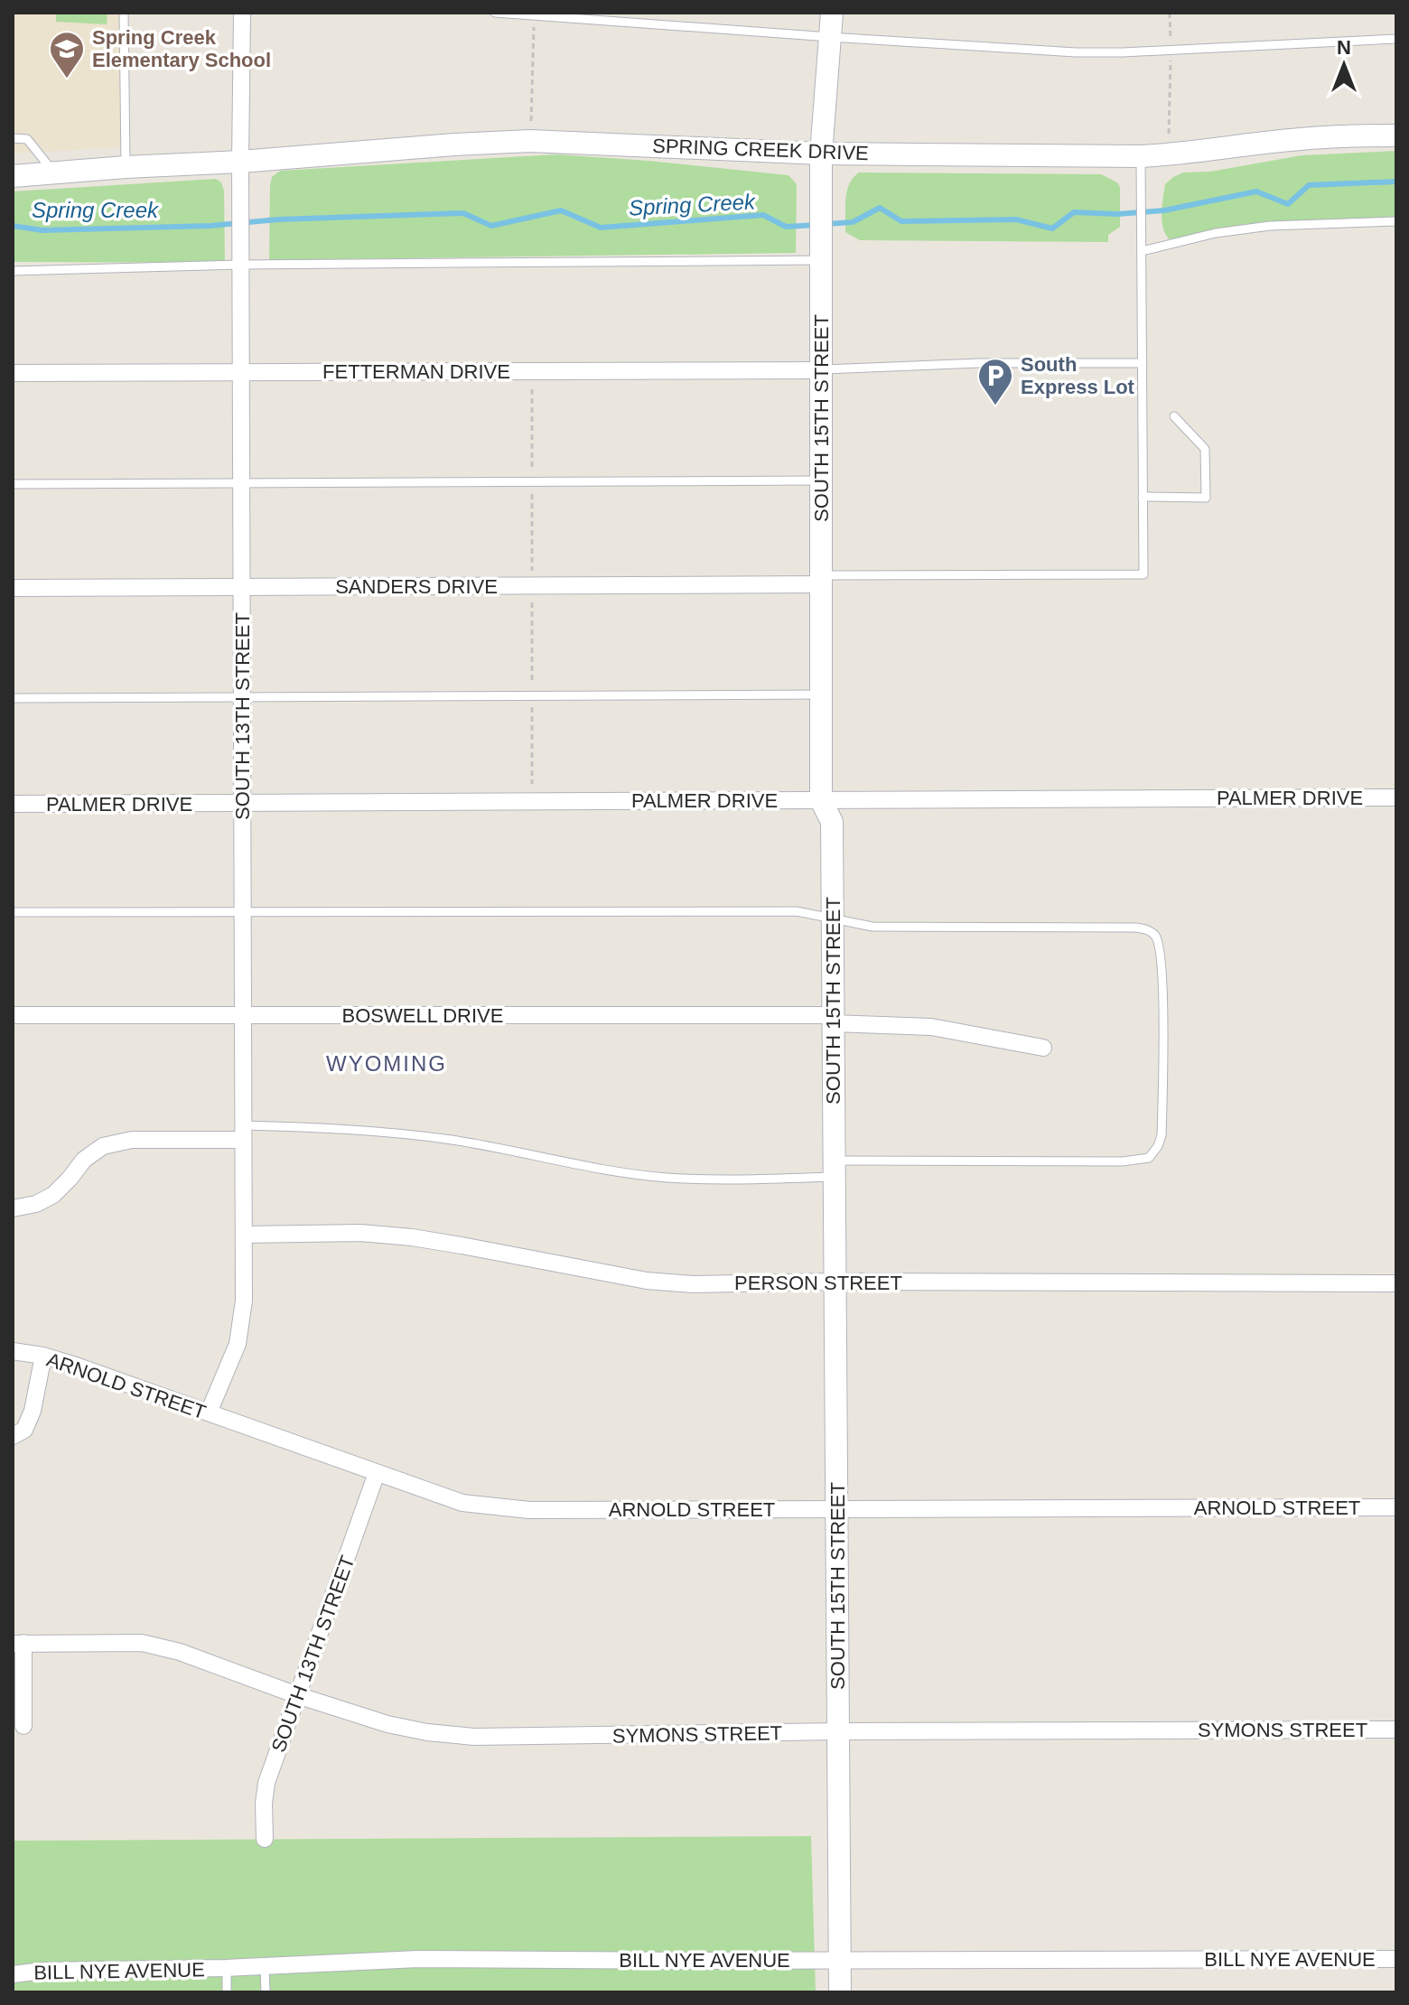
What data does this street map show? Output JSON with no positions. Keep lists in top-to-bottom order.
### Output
{
  "streets": {
    "main road": ["SPRING CREEK DRIVE", "SOUTH 15TH STREET"],
    "street": [
      "FETTERMAN DRIVE",
      "SANDERS DRIVE",
      "SOUTH 13TH STREET",
      "PALMER DRIVE",
      "BOSWELL DRIVE",
      "PERSON STREET",
      "ARNOLD STREET",
      "SYMONS STREET",
      "BILL NYE AVENUE"
    ]
  },
  "crossings": [
    ["SPRING CREEK DRIVE", "SOUTH 15TH STREET"],
    ["SPRING CREEK DRIVE", "SOUTH 13TH STREET"],
    ["FETTERMAN DRIVE", "SOUTH 15TH STREET"],
    ["FETTERMAN DRIVE", "SOUTH 13TH STREET"],
    ["SOUTH 15TH STREET", "SANDERS DRIVE"],
    ["SOUTH 15TH STREET", "PALMER DRIVE"],
    ["SOUTH 15TH STREET", "BOSWELL DRIVE"],
    ["SOUTH 15TH STREET", "PERSON STREET"],
    ["SOUTH 15TH STREET", "ARNOLD STREET"],
    ["SOUTH 15TH STREET", "SYMONS STREET"],
    ["SOUTH 15TH STREET", "BILL NYE AVENUE"],
    ["SANDERS DRIVE", "SOUTH 13TH STREET"],
    ["SOUTH 13TH STREET", "PALMER DRIVE"],
    ["SOUTH 13TH STREET", "BOSWELL DRIVE"],
    ["SOUTH 13TH STREET", "PERSON STREET"],
    ["SOUTH 13TH STREET", "ARNOLD STREET"],
    ["SOUTH 13TH STREET", "SYMONS STREET"]
  ],
  "districts": ["WYOMING"],
  "water": ["Spring Creek"],
  "places": {
    "school or university": ["Spring Creek Elementary School"],
    "parking": ["South Express Lot"]
  },
  "north": "top"
}
